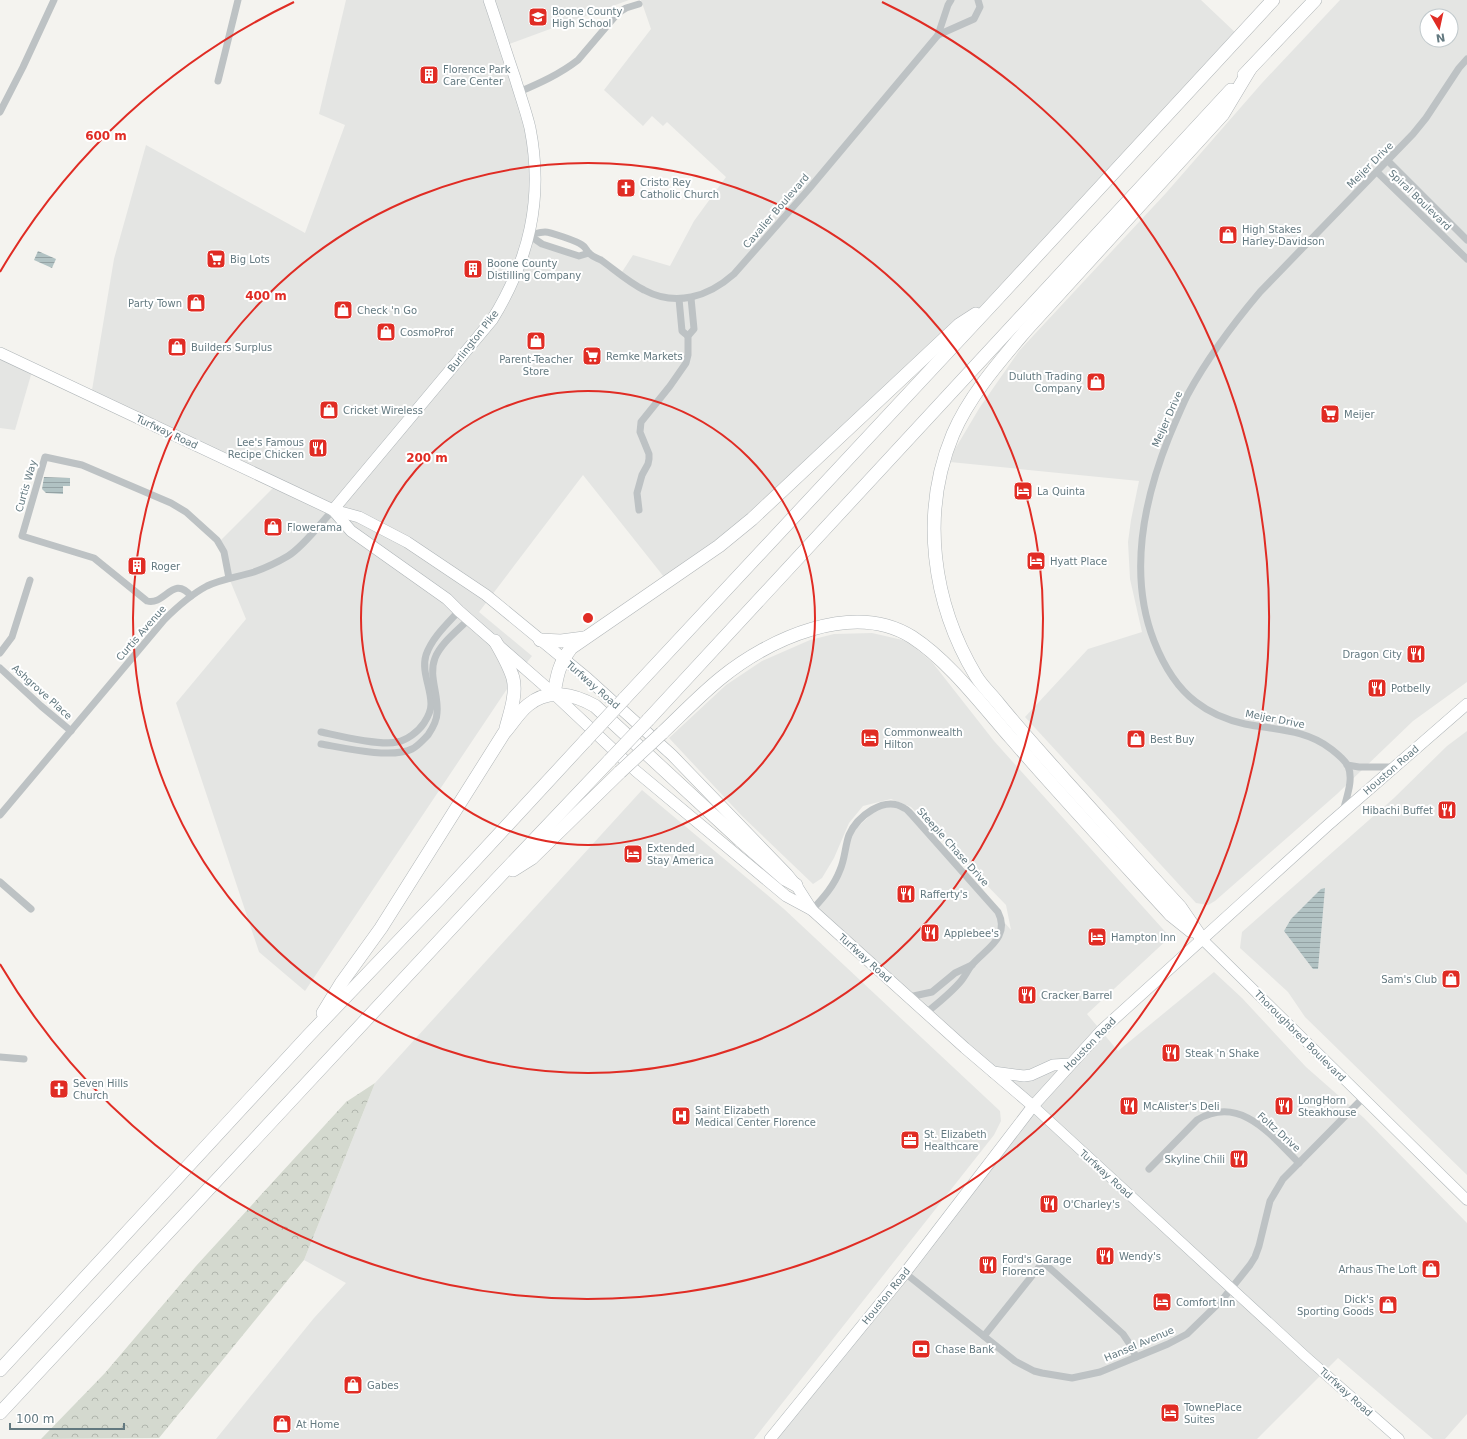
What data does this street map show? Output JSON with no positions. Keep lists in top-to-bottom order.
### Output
{
  "streets": {
    "main road": [
      "Burlington Pike",
      "Turfway Road",
      "Houston Road",
      "Thoroughbred Boulevard"
    ],
    "street": [
      "Meijer Drive",
      "Spiral Boulevard",
      "Cavalier Boulevard",
      "Curtis Way",
      "Curtis Avenue",
      "Ashgrove Place",
      "Steeple Chase Drive",
      "Foltz Drive",
      "Hansel Avenue"
    ]
  },
  "crossings": [
    ["Meijer Drive", "Spiral Boulevard"],
    ["Cavalier Boulevard", "Burlington Pike"],
    ["Burlington Pike", "Turfway Road"],
    ["Burlington Pike", "Curtis Avenue"],
    ["Turfway Road", "Curtis Avenue"],
    ["Turfway Road", "Houston Road"],
    ["Turfway Road", "Steeple Chase Drive"],
    ["Turfway Road", "Hansel Avenue"],
    ["Curtis Way", "Curtis Avenue"],
    ["Curtis Avenue", "Ashgrove Place"],
    ["Houston Road", "Thoroughbred Boulevard"],
    ["Houston Road", "Hansel Avenue"],
    ["Thoroughbred Boulevard", "Hansel Avenue"],
    ["Foltz Drive", "Hansel Avenue"]
  ],
  "places": {
    "school or university": ["Boone County High School"],
    "building": ["Florence Park Care Center", "Boone County Distilling Company", "Roger"],
    "church": ["Cristo Rey Catholic Church", "Seven Hills Church"],
    "shop": [
      "High Stakes Harley-Davidson",
      "Party Town",
      "Check 'n Go",
      "CosmoProf",
      "Parent-Teacher Store",
      "Builders Surplus",
      "Duluth Trading Company",
      "Cricket Wireless",
      "Flowerama",
      "Best Buy",
      "Sam's Club",
      "Arhaus The Loft",
      "Dick's Sporting Goods",
      "Gabes",
      "At Home"
    ],
    "supermarket": ["Big Lots", "Remke Markets", "Meijer"],
    "restaurant": [
      "Lee's Famous Recipe Chicken",
      "Dragon City",
      "Potbelly",
      "Hibachi Buffet",
      "Rafferty's",
      "Applebee's",
      "Cracker Barrel",
      "Steak 'n Shake",
      "McAlister's Deli",
      "LongHorn Steakhouse",
      "Skyline Chili",
      "O'Charley's",
      "Wendy's",
      "Ford's Garage Florence"
    ],
    "hotel": [
      "La Quinta",
      "Hyatt Place",
      "Commonwealth Hilton",
      "Extended Stay America",
      "Hampton Inn",
      "Comfort Inn",
      "TownePlace Suites"
    ],
    "hospital": ["Saint Elizabeth Medical Center Florence"],
    "office": ["St. Elizabeth Healthcare"],
    "bank": ["Chase Bank"]
  },
  "scale_bar": "100 m",
  "north": "bottom",
  "rings": ["600 m", "400 m", "200 m"]
}
